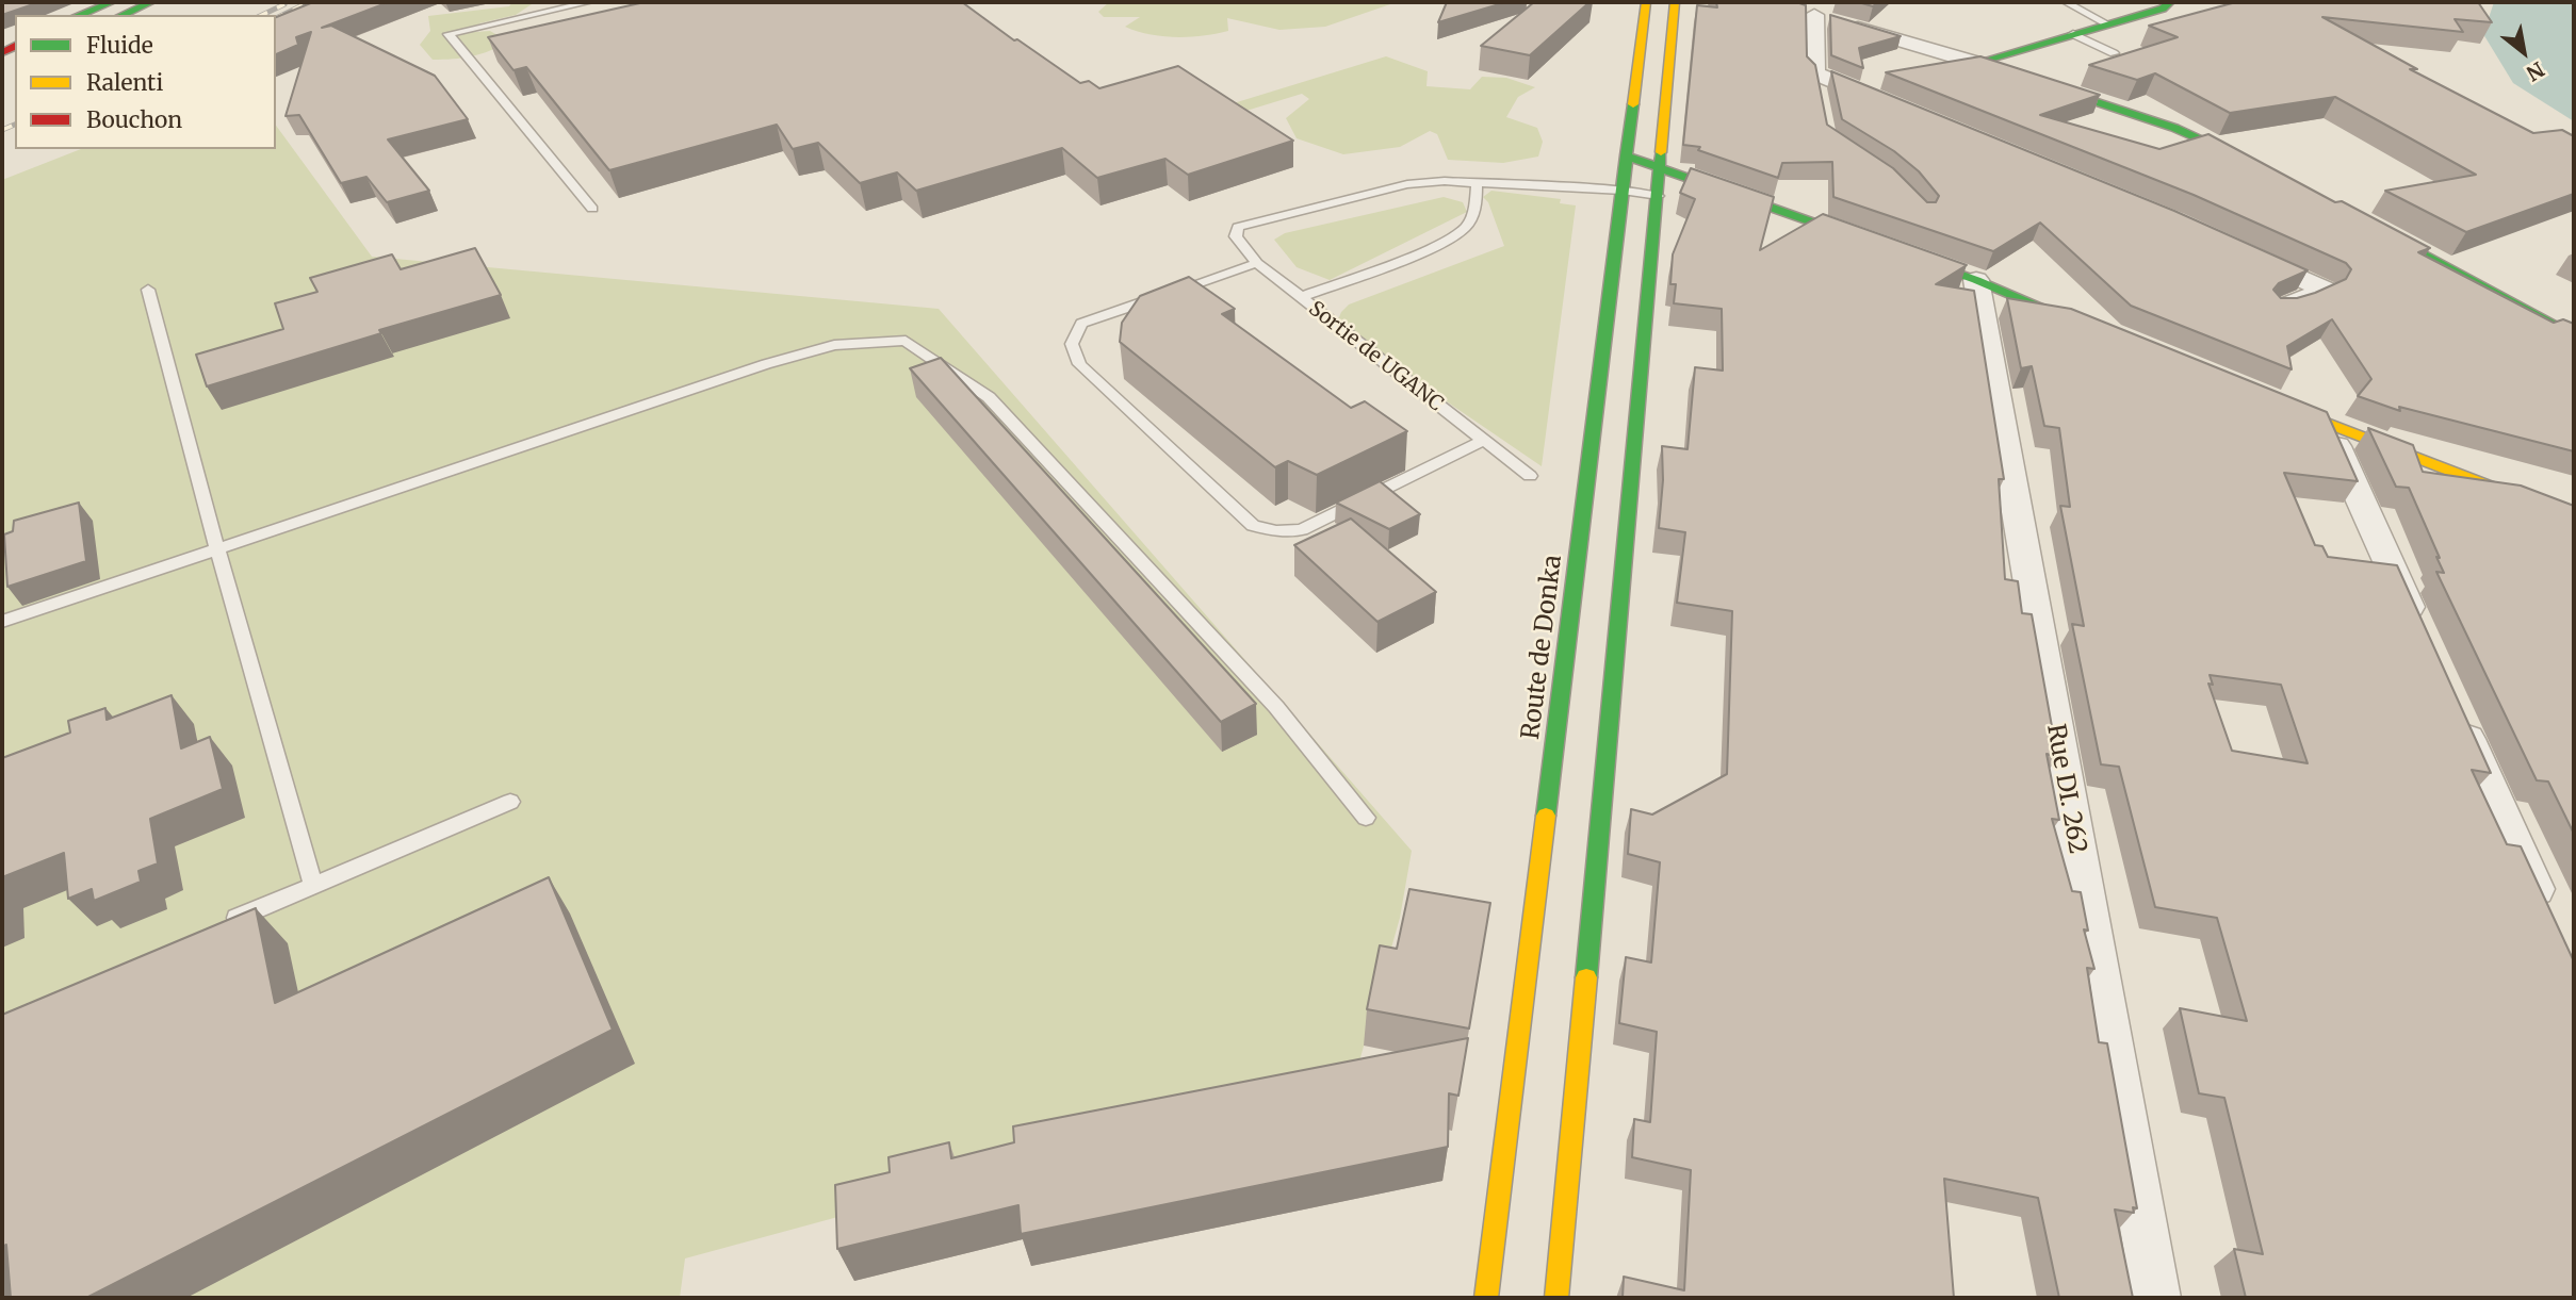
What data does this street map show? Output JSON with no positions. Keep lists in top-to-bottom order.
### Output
{
  "streets": {
    "main road": ["Route de Donka"],
    "street": ["Rue DI. 262"],
    "lane": ["Sortie de UGANC"]
  },
  "legend": ["Fluide", "Ralenti", "Bouchon"],
  "north": "bottom right"
}
